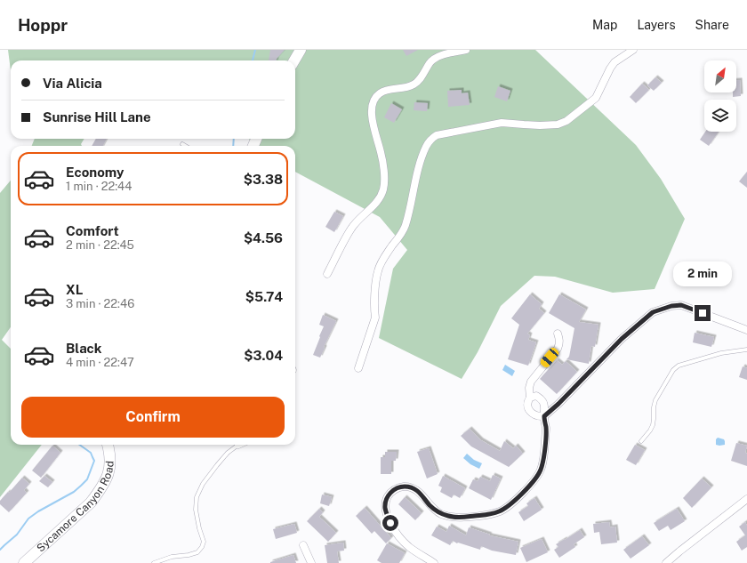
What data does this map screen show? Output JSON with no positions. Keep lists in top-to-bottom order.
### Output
{
  "streets": {
    "main road": ["Sycamore Canyon Road"]
  },
  "north": "top right",
  "page": {
    "header": "Hoppr",
    "nav": ["Map", "Layers", "Share"],
    "banner": ["Via Alicia", "Sunrise Hill Lane"],
    "list": [
      {
        "name": "Economy",
        "note": "1 min · 22:44",
        "value": "$3.38"
      },
      {
        "name": "Comfort",
        "note": "2 min · 22:45",
        "value": "$4.56"
      },
      {
        "name": "XL",
        "note": "3 min · 22:46",
        "value": "$5.74"
      },
      {
        "name": "Black",
        "note": "4 min · 22:47",
        "value": "$3.04"
      }
    ],
    "bubble": "2 min",
    "buttons": "Confirm"
  }
}
